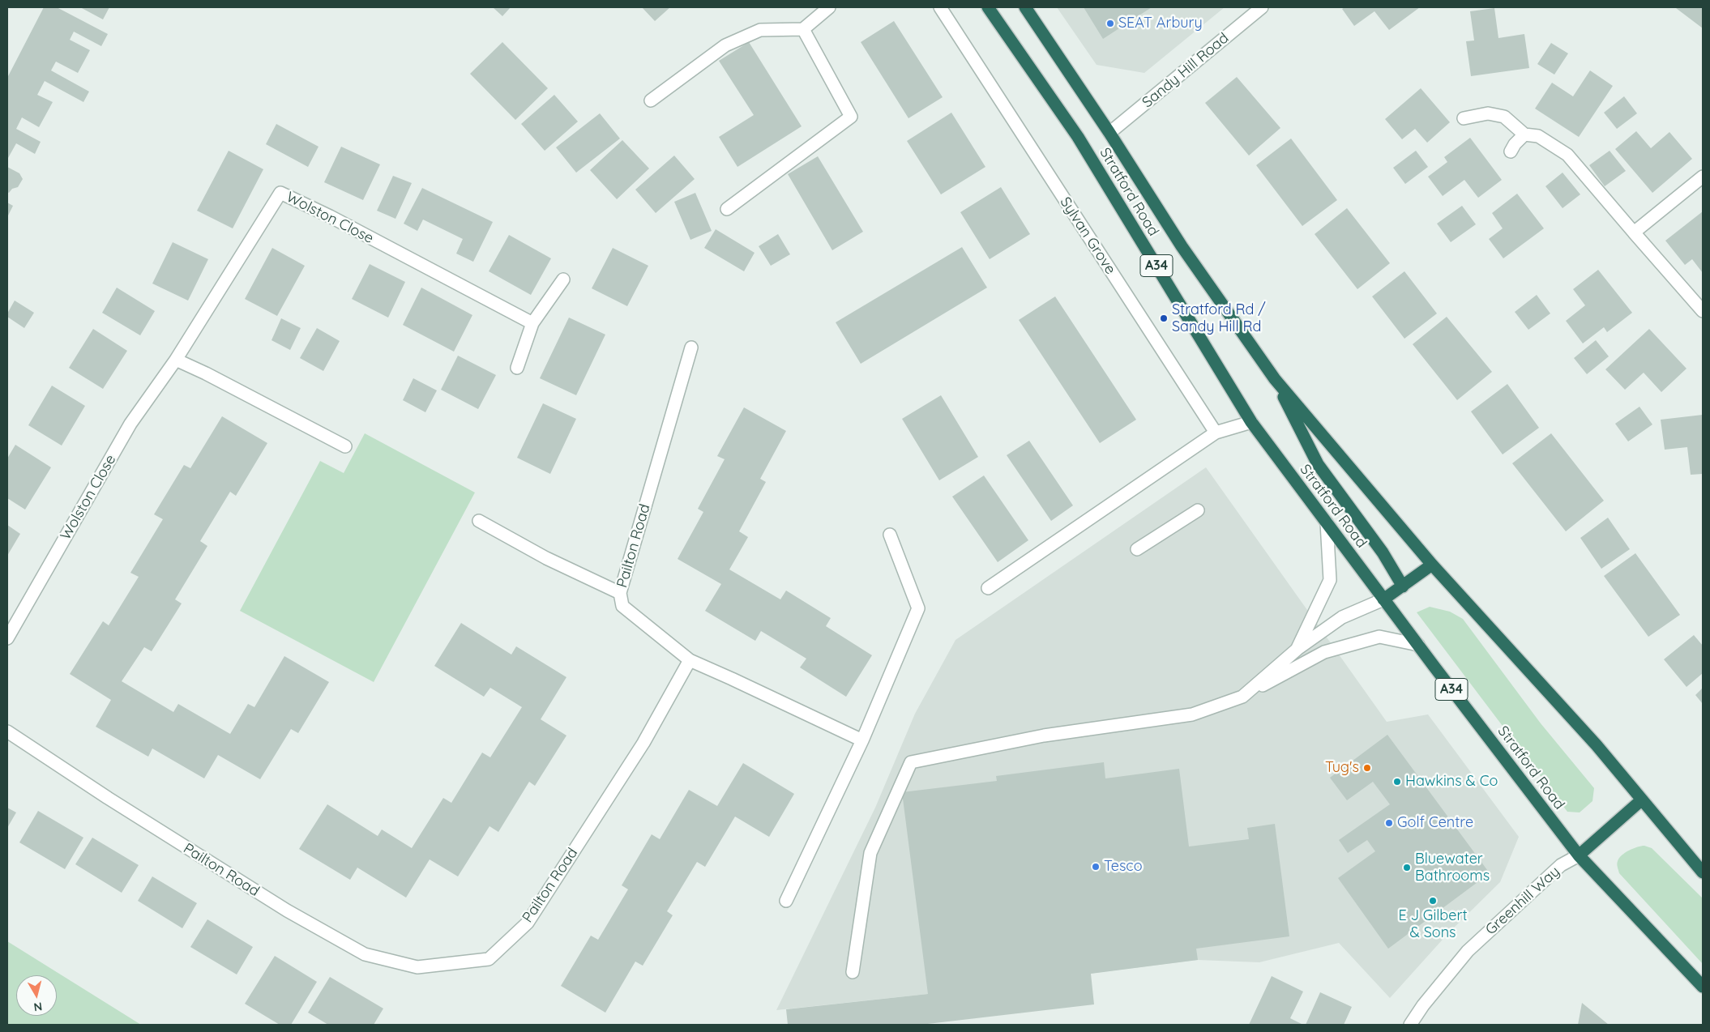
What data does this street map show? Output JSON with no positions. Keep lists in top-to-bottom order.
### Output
{
  "streets": {
    "highway": ["Stratford Road", "A34"],
    "street": [
      "Sandy Hill Road",
      "Wolston Close",
      "Sylvan Grove",
      "Pailton Road",
      "Greenhill Way"
    ]
  },
  "crossings": [
    ["Sandy Hill Road", "Stratford Road"],
    ["Stratford Road", "Greenhill Way"]
  ],
  "places": [
    "SEAT Arbury",
    "Stratford Rd / Sandy Hill Rd",
    "Tug's",
    "Hawkins & Co",
    "Golf Centre",
    "Tesco",
    "Bluewater Bathrooms",
    "E J Gilbert & Sons"
  ],
  "north": "bottom"
}
